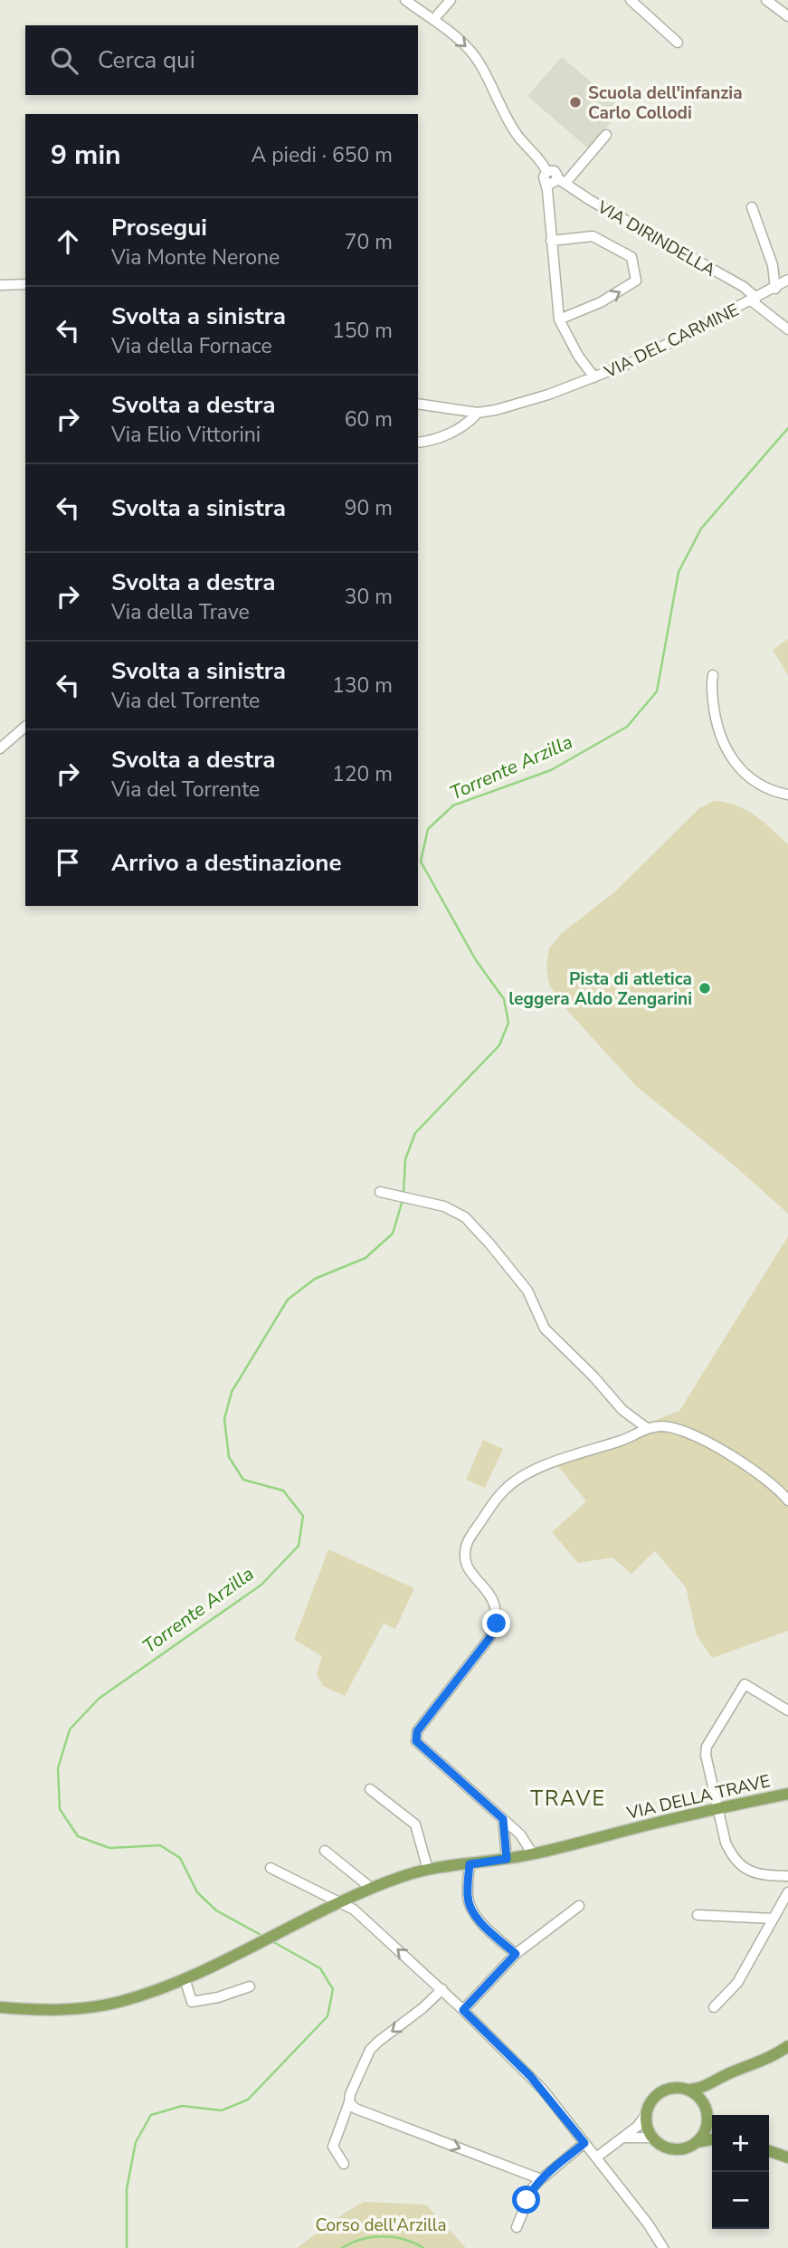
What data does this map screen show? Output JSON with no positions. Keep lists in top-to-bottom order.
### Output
{
  "streets": {
    "main road": ["VIA DELLA TRAVE"],
    "street": ["VIA DIRINDELLA", "VIA DEL CARMINE"]
  },
  "crossings": [
    ["VIA DIRINDELLA", "VIA DEL CARMINE"]
  ],
  "districts": ["TRAVE"],
  "water": ["Torrente Arzilla"],
  "parks": ["Corso dell'Arzilla"],
  "places": ["Scuola dell'infanzia Carlo Collodi", "Pista di atletica leggera Aldo Zengarini"],
  "page": {
    "search": "Cerca qui",
    "heading": ["9 min", "A piedi · 650 m"],
    "list": [
      ["Prosegui", "Via Monte Nerone", "70 m"],
      ["Svolta a sinistra", "Via della Fornace", "150 m"],
      ["Svolta a destra", "Via Elio Vittorini", "60 m"],
      ["Svolta a sinistra", "90 m"],
      ["Svolta a destra", "Via della Trave", "30 m"],
      ["Svolta a sinistra", "Via del Torrente", "130 m"],
      ["Svolta a destra", "Via del Torrente", "120 m"],
      "Arrivo a destinazione"
    ],
    "map_buttons": ["+", "−"]
  }
}
